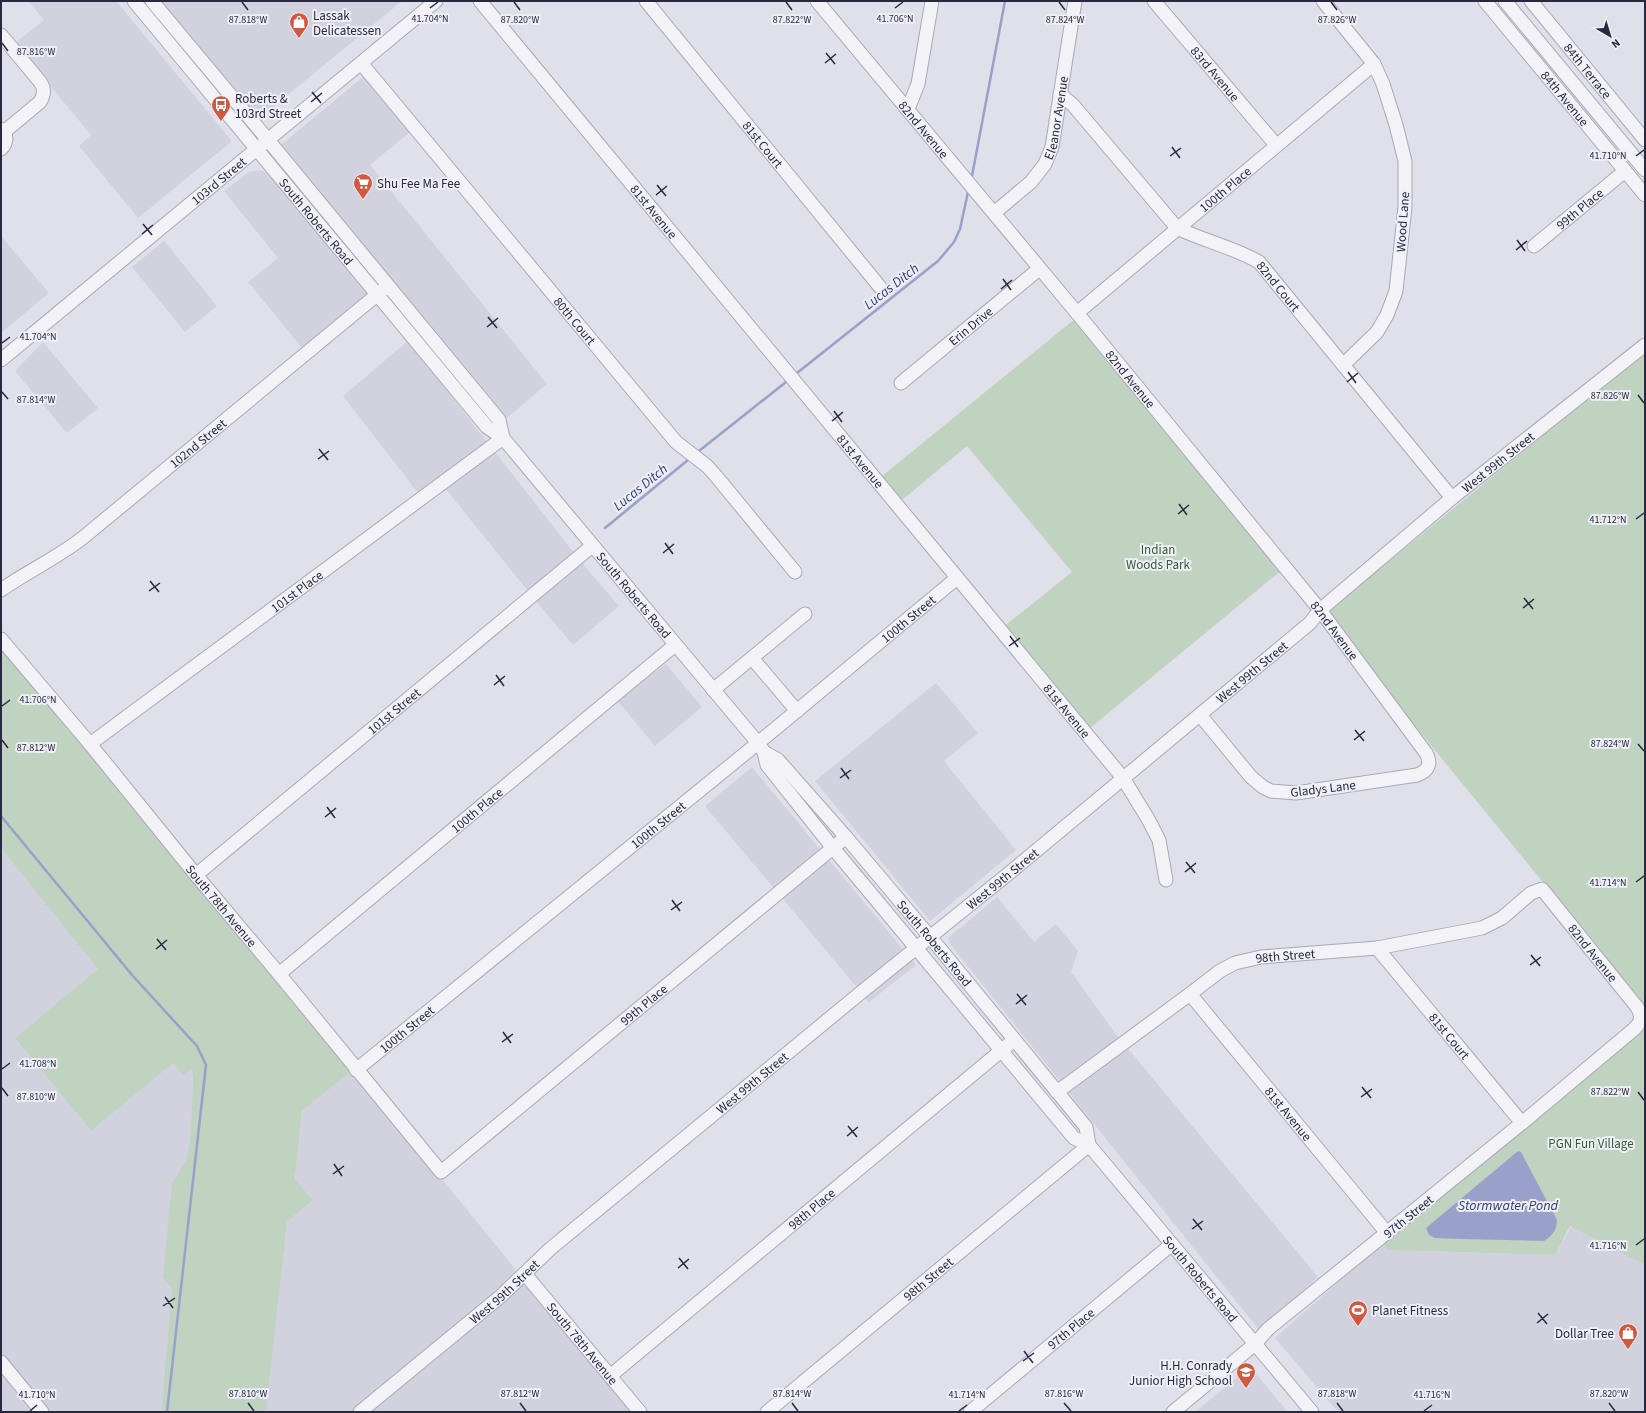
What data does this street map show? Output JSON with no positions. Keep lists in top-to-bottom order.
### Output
{
  "streets": {
    "street": [
      "84th Terrace",
      "83rd Avenue",
      "84th Avenue",
      "Eleanor Avenue",
      "82nd Avenue",
      "81st Court",
      "103rd Street",
      "100th Place",
      "99th Place",
      "81st Avenue",
      "South Roberts Road",
      "Wood Lane",
      "82nd Court",
      "80th Court",
      "Erin Drive",
      "102nd Street",
      "West 99th Street",
      "101st Place",
      "100th Street",
      "101st Street",
      "Gladys Lane",
      "South 78th Avenue",
      "98th Street",
      "98th Place",
      "97th Street",
      "97th Place"
    ]
  },
  "crossings": [
    ["83rd Avenue", "100th Place"],
    ["84th Avenue", "99th Place"],
    ["Eleanor Avenue", "82nd Avenue"],
    ["Eleanor Avenue", "82nd Court"],
    ["82nd Avenue", "100th Place"],
    ["82nd Avenue", "Erin Drive"],
    ["82nd Avenue", "West 99th Street"],
    ["82nd Avenue", "Gladys Lane"],
    ["82nd Avenue", "98th Street"],
    ["82nd Avenue", "97th Street"],
    ["81st Court", "98th Street"],
    ["81st Court", "97th Street"],
    ["103rd Street", "South Roberts Road"],
    ["103rd Street", "80th Court"],
    ["100th Place", "South Roberts Road"],
    ["100th Place", "Wood Lane"],
    ["100th Place", "82nd Court"],
    ["100th Place", "South 78th Avenue"],
    ["99th Place", "South Roberts Road"],
    ["99th Place", "South 78th Avenue"],
    ["81st Avenue", "West 99th Street"],
    ["81st Avenue", "100th Street"],
    ["81st Avenue", "98th Street"],
    ["81st Avenue", "97th Street"],
    ["South Roberts Road", "102nd Street"],
    ["South Roberts Road", "West 99th Street"],
    ["South Roberts Road", "101st Place"],
    ["South Roberts Road", "100th Street"],
    ["South Roberts Road", "101st Street"],
    ["South Roberts Road", "98th Street"],
    ["South Roberts Road", "98th Place"],
    ["South Roberts Road", "97th Street"],
    ["South Roberts Road", "97th Place"],
    ["Wood Lane", "82nd Court"],
    ["82nd Court", "West 99th Street"],
    ["West 99th Street", "Gladys Lane"],
    ["West 99th Street", "South 78th Avenue"],
    ["101st Place", "South 78th Avenue"],
    ["100th Street", "South 78th Avenue"],
    ["101st Street", "South 78th Avenue"],
    ["South 78th Avenue", "98th Place"]
  ],
  "water": ["Lucas Ditch", "Stormwater Pond"],
  "parks": ["Indian Woods Park", "PGN Fun Village"],
  "places": {
    "shop": ["Lassak Delicatessen", "Dollar Tree"],
    "bus stop": ["Roberts & 103rd Street"],
    "supermarket": ["Shu Fee Ma Fee"],
    "sports": ["Planet Fitness"],
    "school or university": ["H.H. Conrady Junior High School"]
  },
  "north": "bottom right",
  "coordinates": [
    "41.704°N",
    "41.706°N",
    "87.818°W",
    "87.820°W",
    "87.822°W",
    "87.824°W",
    "87.826°W",
    "87.816°W",
    "41.710°N",
    "87.814°W",
    "41.712°N",
    "87.812°W",
    "41.714°N",
    "41.708°N",
    "87.810°W",
    "41.716°N"
  ]
}
